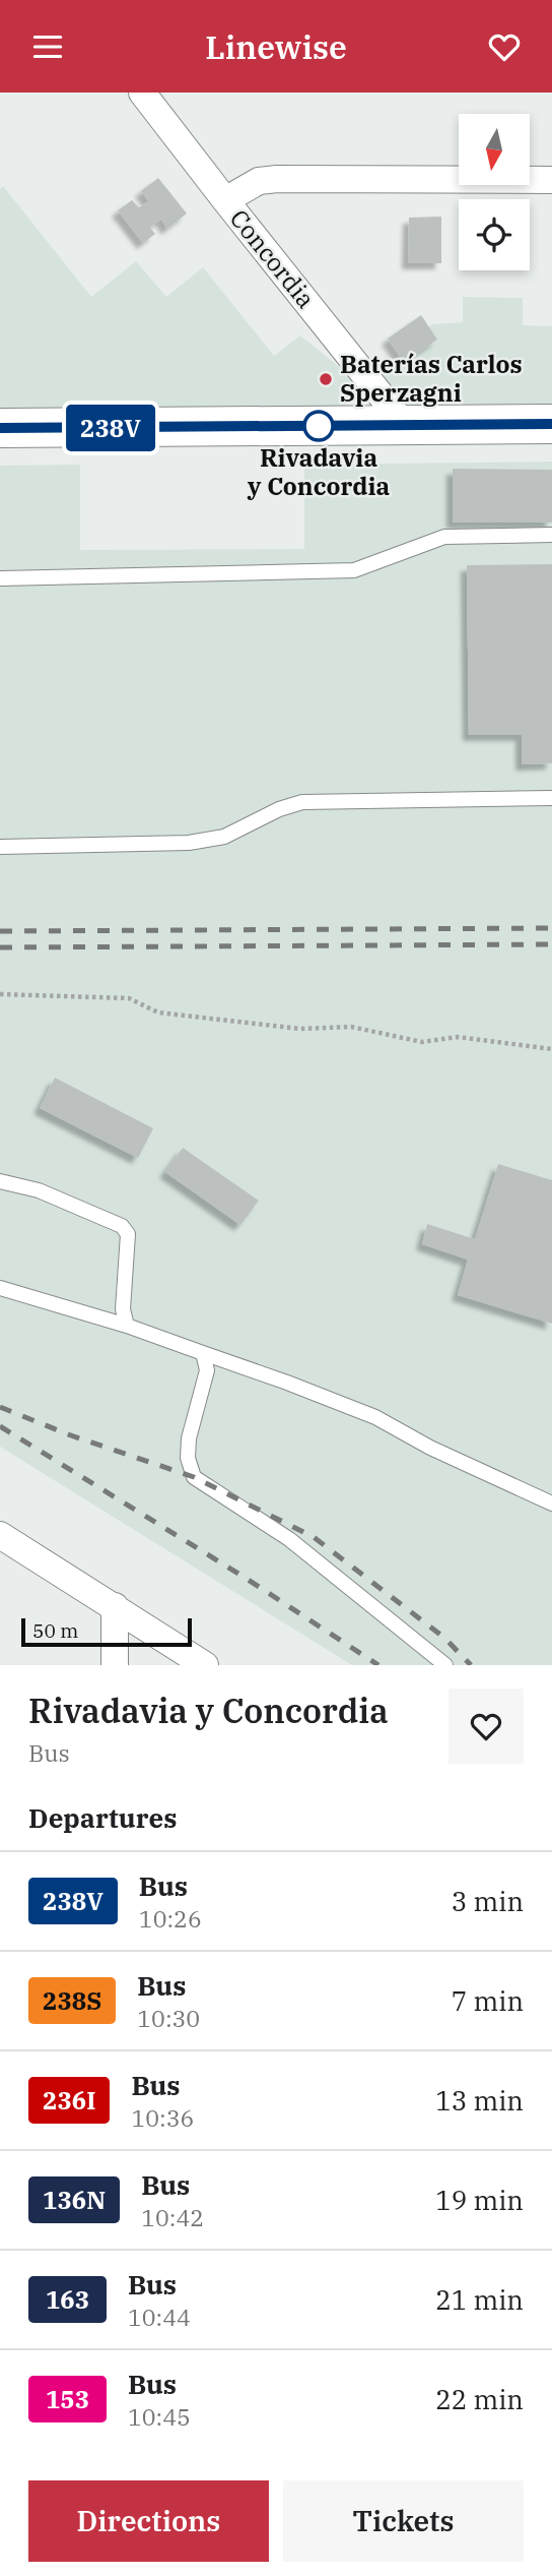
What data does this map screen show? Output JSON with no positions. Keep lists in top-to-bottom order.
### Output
{
  "streets": {
    "street": ["Concordia"]
  },
  "places": ["Baterías Carlos Sperzagni", "Rivadavia y Concordia"],
  "lines": ["bus line 238V"],
  "scale_bar": "50 m",
  "north": "bottom",
  "page": {
    "header": "Linewise",
    "on_map": "238V",
    "scale": "50 m",
    "heading": [
      ["Rivadavia y Concordia", "Bus"],
      "Departures"
    ],
    "list": [
      {
        "mark": "238V",
        "name": "Bus",
        "note": "10:26",
        "value": "3 min"
      },
      {
        "mark": "238S",
        "name": "Bus",
        "note": "10:30",
        "value": "7 min"
      },
      {
        "mark": "236I",
        "name": "Bus",
        "note": "10:36",
        "value": "13 min"
      },
      {
        "mark": "136N",
        "name": "Bus",
        "note": "10:42",
        "value": "19 min"
      },
      {
        "mark": "163",
        "name": "Bus",
        "note": "10:44",
        "value": "21 min"
      },
      {
        "mark": "153",
        "name": "Bus",
        "note": "10:45",
        "value": "22 min"
      }
    ],
    "buttons": ["Directions", "Tickets"]
  }
}
